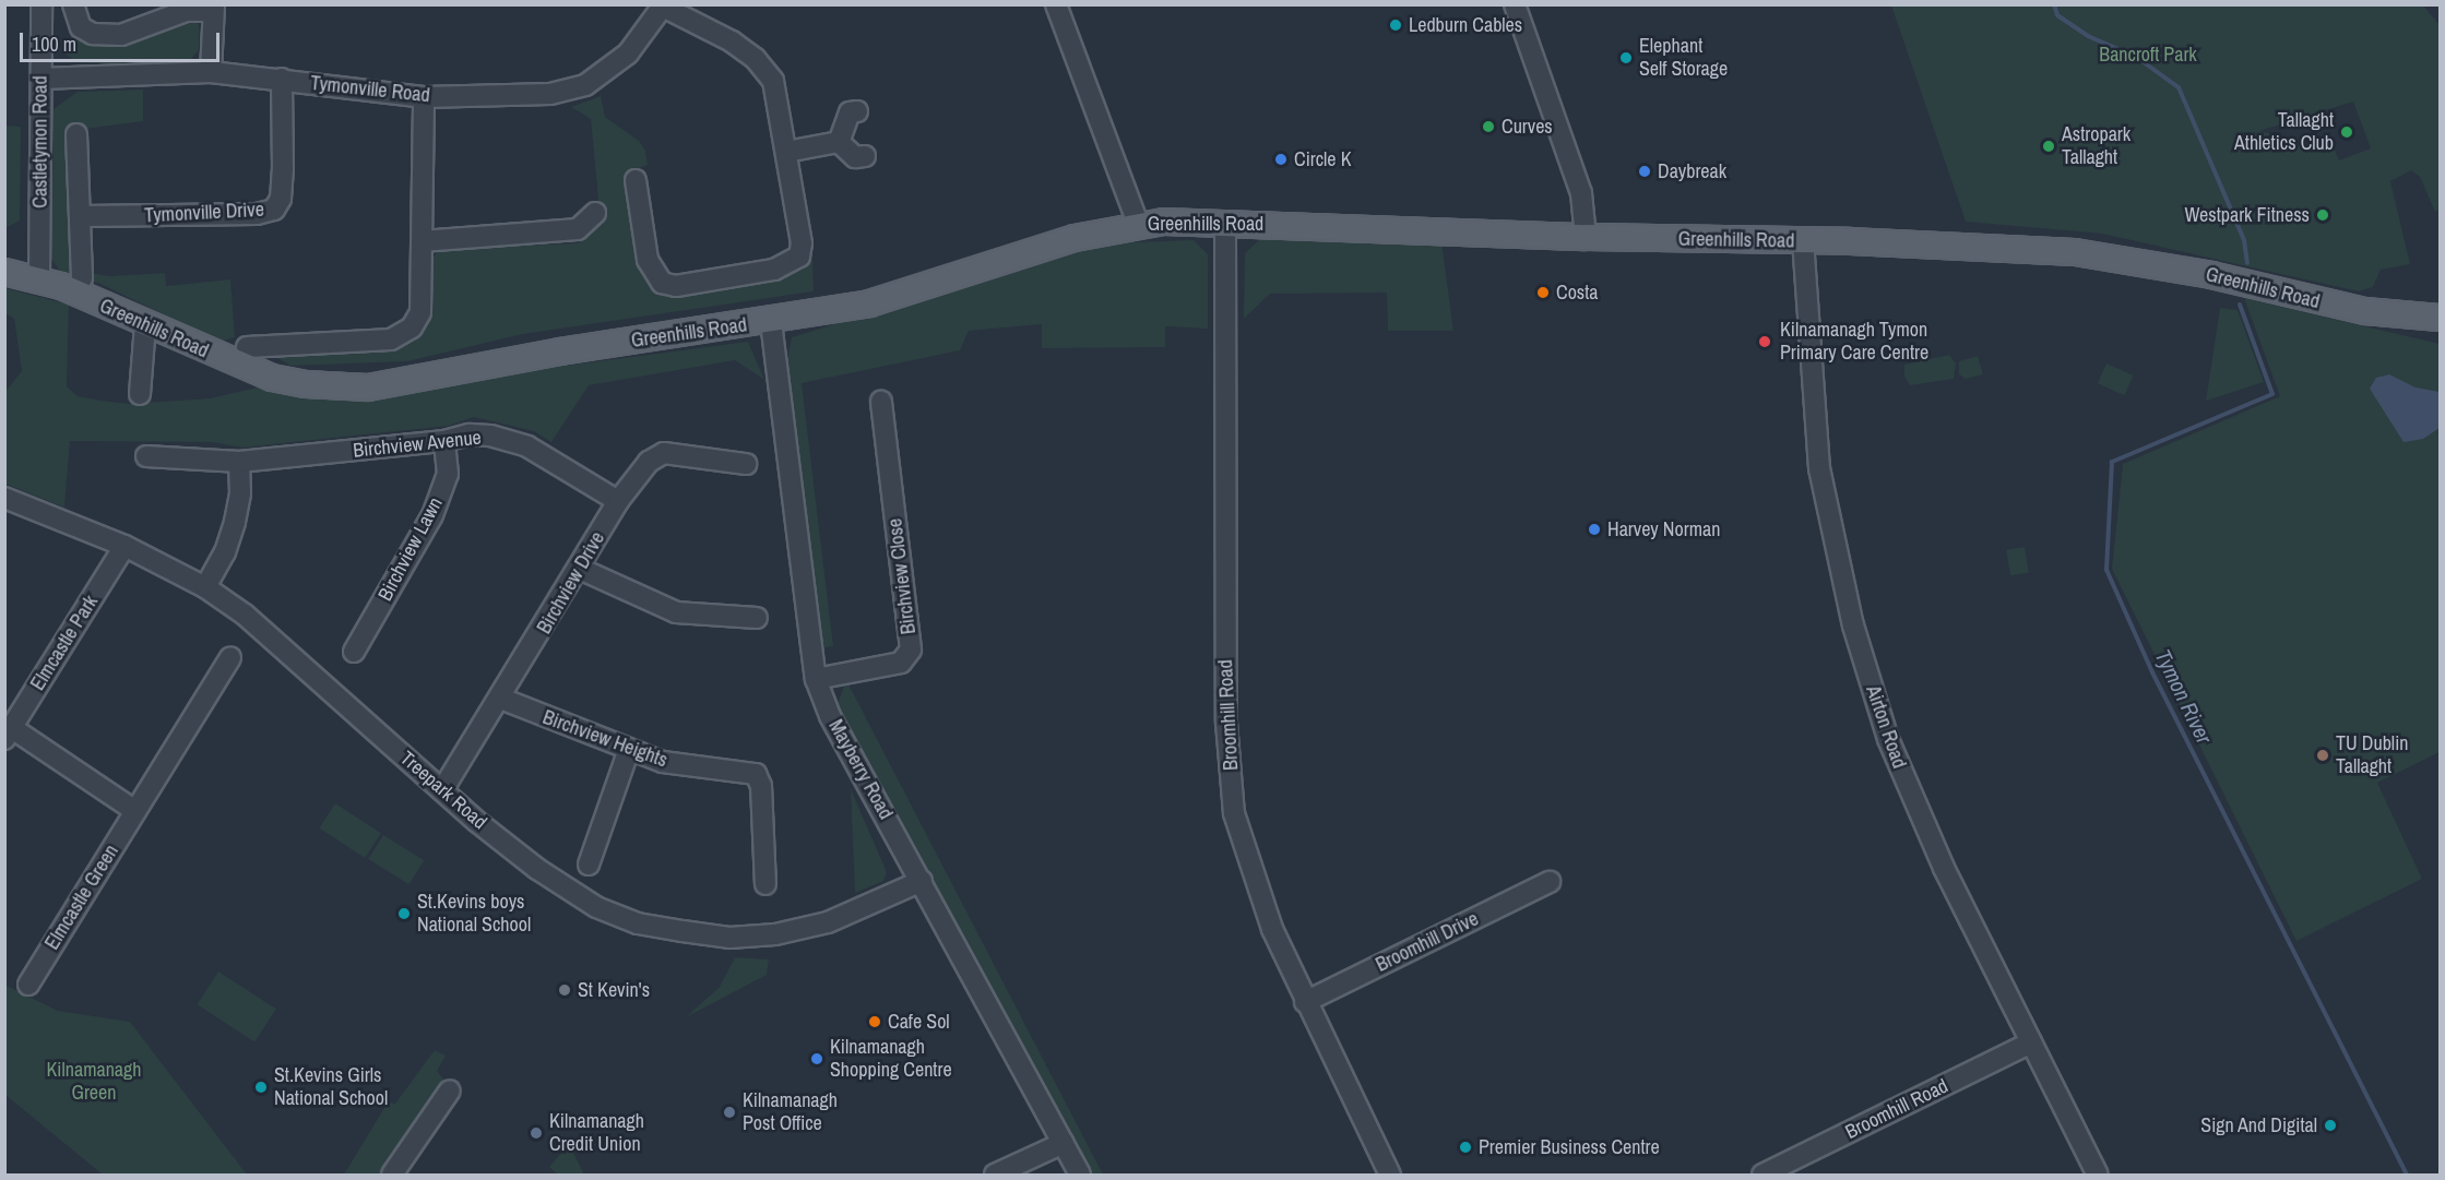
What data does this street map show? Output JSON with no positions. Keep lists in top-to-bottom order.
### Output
{
  "streets": {
    "main road": ["Greenhills Road"],
    "street": [
      "Tymonville Road",
      "Castletymon Road",
      "Tymonville Drive",
      "Birchview Avenue",
      "Birchview Lawn",
      "Birchview Close",
      "Birchview Drive",
      "Elmcastle Park",
      "Broomhill Road",
      "Airton Road",
      "Birchview Heights",
      "Mayberry Road",
      "Treepark Road",
      "Elmcastle Green",
      "Broomhill Drive"
    ]
  },
  "crossings": [
    ["Tymonville Road", "Castletymon Road"],
    ["Tymonville Road", "Tymonville Drive"],
    ["Castletymon Road", "Greenhills Road"],
    ["Greenhills Road", "Broomhill Road"],
    ["Greenhills Road", "Airton Road"],
    ["Greenhills Road", "Mayberry Road"],
    ["Birchview Avenue", "Birchview Lawn"],
    ["Birchview Avenue", "Birchview Drive"],
    ["Birchview Close", "Mayberry Road"],
    ["Birchview Drive", "Birchview Heights"],
    ["Birchview Drive", "Treepark Road"],
    ["Elmcastle Park", "Treepark Road"],
    ["Broomhill Road", "Airton Road"],
    ["Broomhill Road", "Broomhill Drive"],
    ["Mayberry Road", "Treepark Road"]
  ],
  "water": ["Tymon River"],
  "parks": ["Bancroft Park", "Kilnamanagh Green"],
  "places": [
    "Ledburn Cables",
    "Elephant Self Storage",
    "Curves",
    "Tallaght Athletics Club",
    "Astropark Tallaght",
    "Circle K",
    "Daybreak",
    "Westpark Fitness",
    "Costa",
    "Kilnamanagh Tymon Primary Care Centre",
    "Harvey Norman",
    "TU Dublin Tallaght",
    "St.Kevins boys National School",
    "St Kevin's",
    "Cafe Sol",
    "Kilnamanagh Shopping Centre",
    "St.Kevins Girls National School",
    "Kilnamanagh Post Office",
    "Sign And Digital",
    "Kilnamanagh Credit Union",
    "Premier Business Centre"
  ],
  "scale_bar": "100 m"
}
